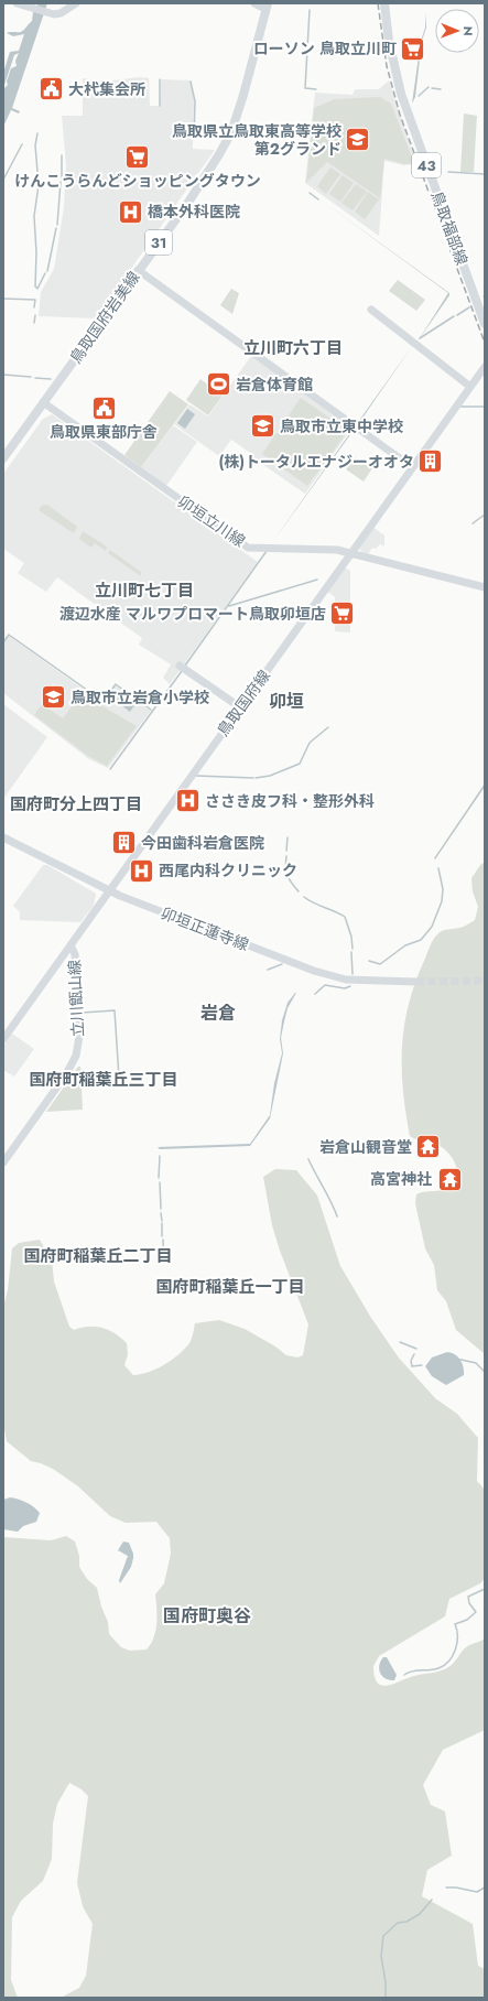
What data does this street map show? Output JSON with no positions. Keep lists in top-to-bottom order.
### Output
{
  "streets": {
    "main road": [
      "43",
      "鳥取福部線",
      "31",
      "鳥取国府岩美線"
    ],
    "street": [
      "卯垣立川線",
      "鳥取国府線",
      "卯垣正蓮寺線",
      "立川甑山線"
    ]
  },
  "crossings": [
    ["鳥取国府岩美線", "卯垣立川線"],
    ["卯垣立川線", "鳥取国府線"],
    ["鳥取国府線", "卯垣正蓮寺線"],
    ["鳥取国府線", "立川甑山線"]
  ],
  "districts": [
    "立川町六丁目",
    "立川町七丁目",
    "卯垣",
    "国府町分上四丁目",
    "岩倉",
    "国府町稲葉丘三丁目",
    "国府町稲葉丘二丁目",
    "国府町稲葉丘一丁目",
    "国府町奥谷"
  ],
  "places": {
    "supermarket": ["ローソン 鳥取立川町", "けんこうらんどショッピングタウン", "渡辺水産 マルワプロマート鳥取卯垣店"],
    "public building": ["大杙集会所", "鳥取県東部庁舎"],
    "school or university": ["鳥取県立鳥取東高等学校 第2グランド", "鳥取市立東中学校", "鳥取市立岩倉小学校"],
    "hospital": ["橋本外科医院", "ささき皮フ科・整形外科", "西尾内科クリニック"],
    "sports": ["岩倉体育館"],
    "building": ["(株)トータルエナジーオオタ", "今田歯科岩倉医院"],
    "temple": ["岩倉山観音堂", "高宮神社"]
  },
  "north": "right"
}
